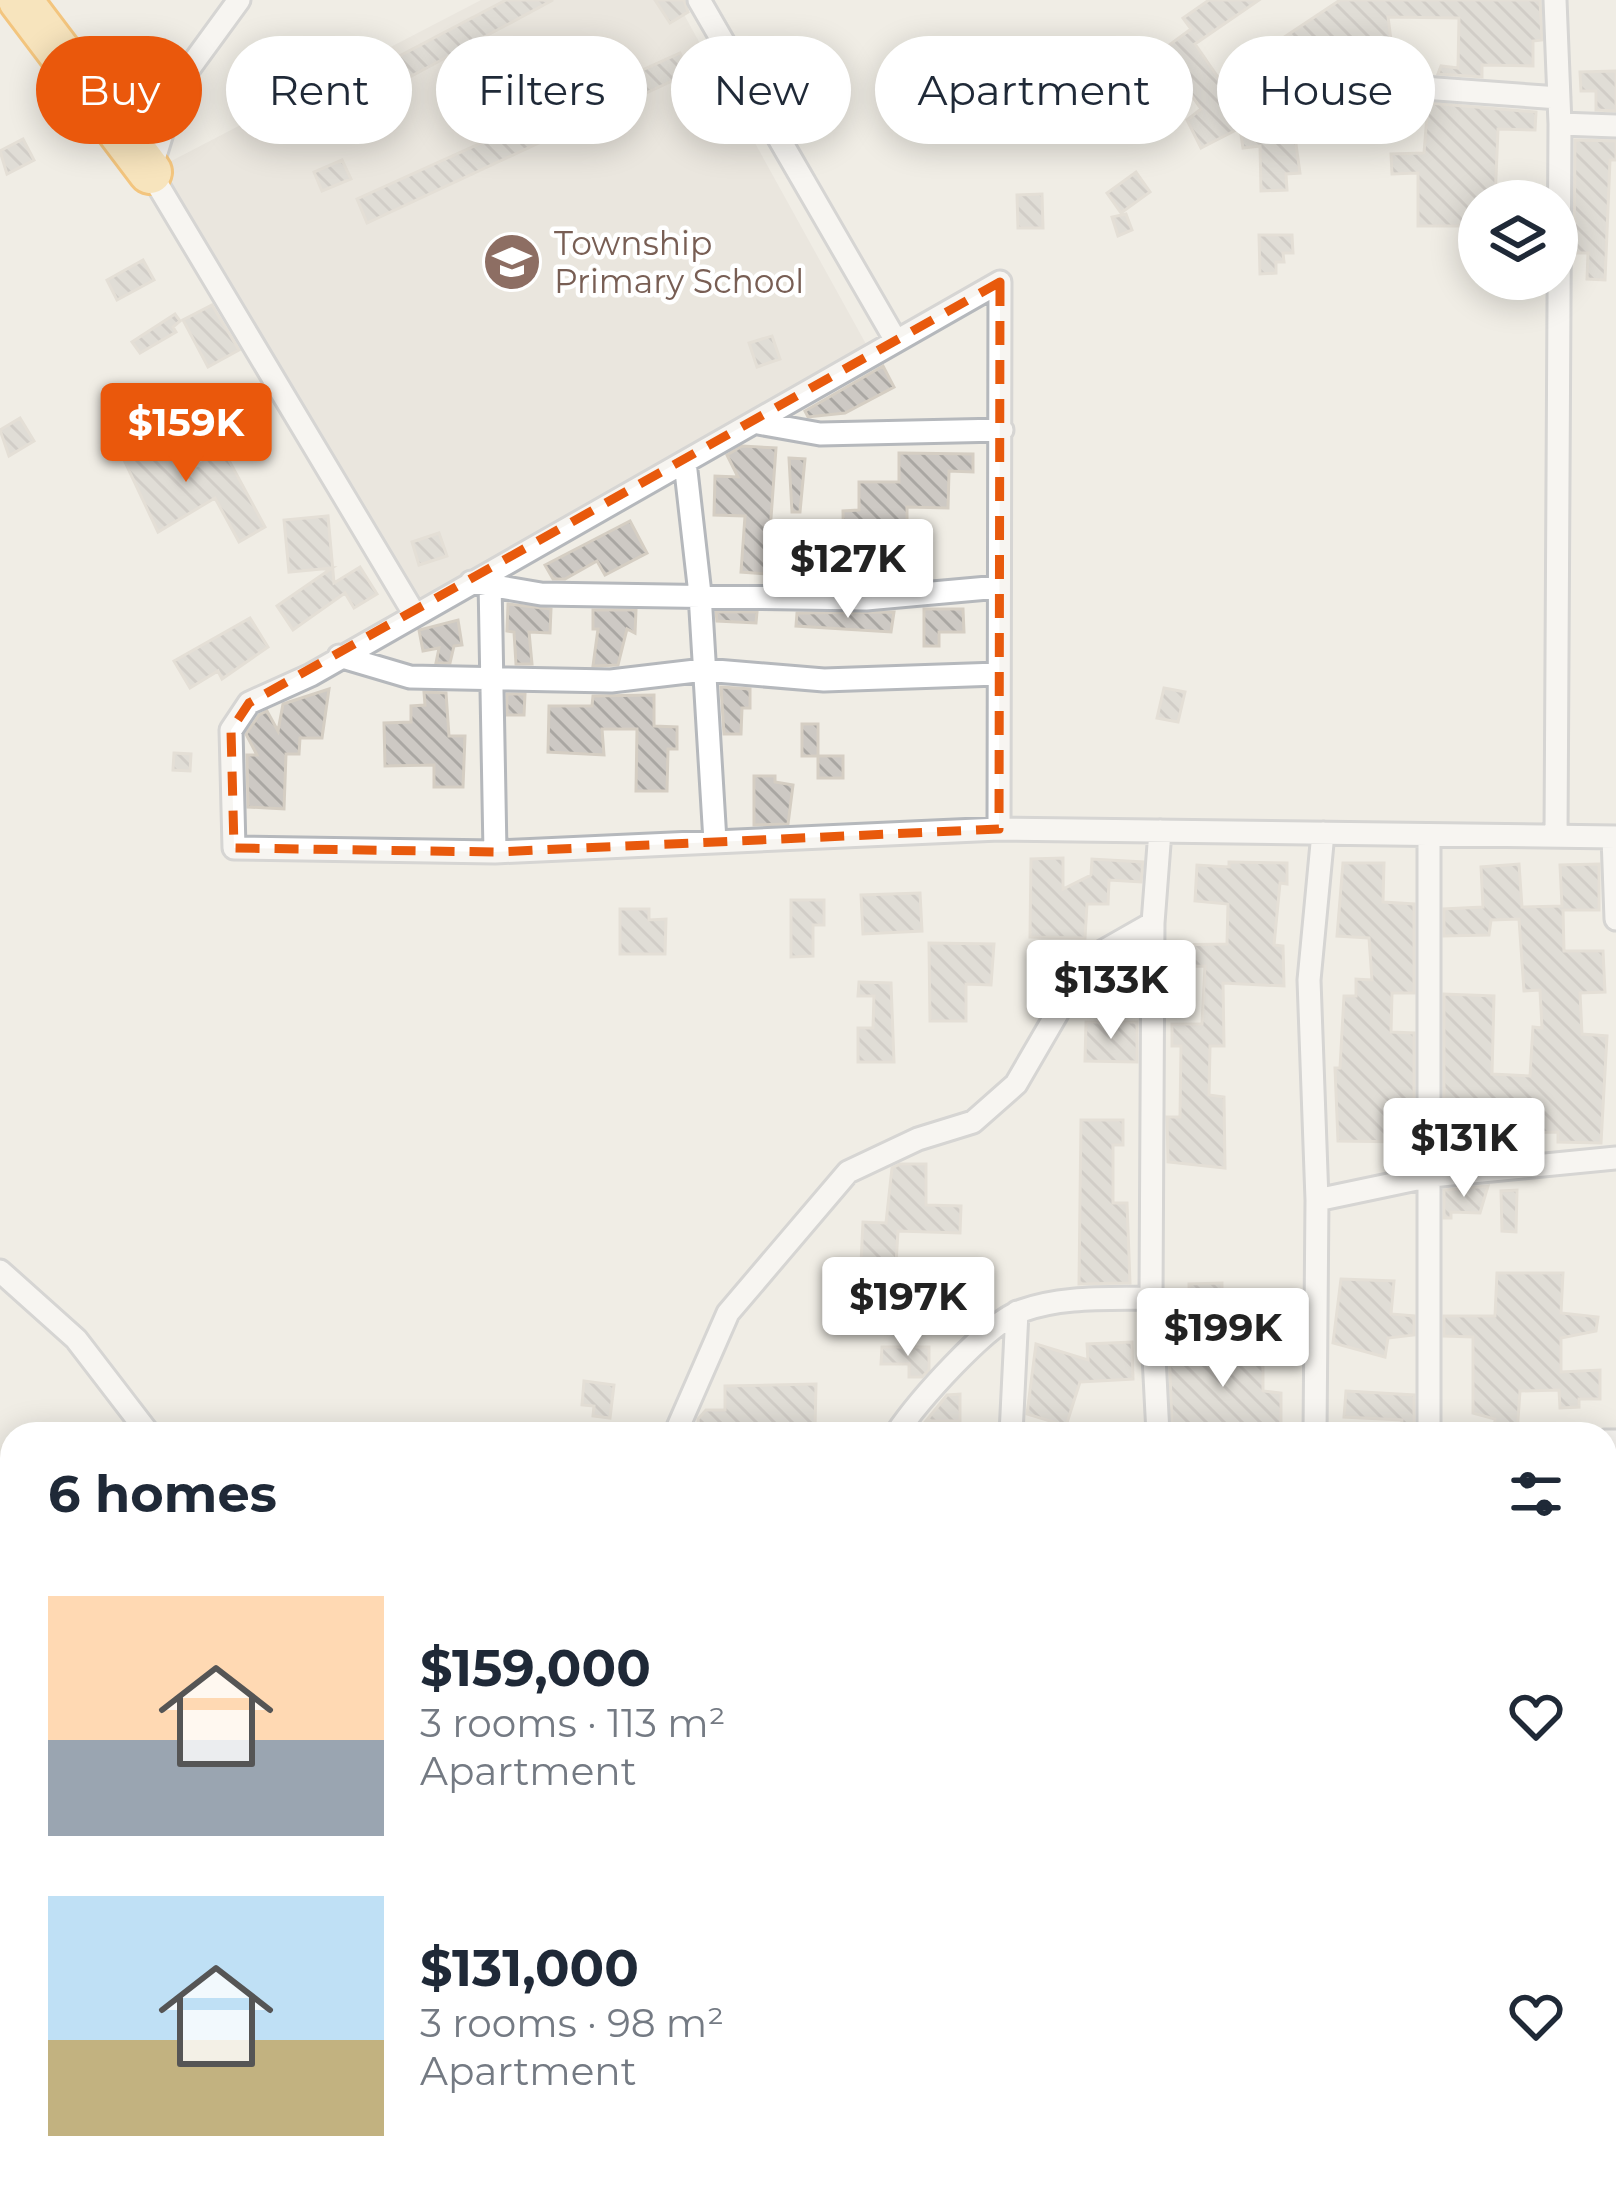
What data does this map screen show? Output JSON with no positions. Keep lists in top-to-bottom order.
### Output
{
  "places": {
    "school or university": ["Township Primary School"]
  },
  "page": {
    "chip": [
      "Buy",
      "Rent",
      "Filters",
      "New",
      "Apartment",
      "House"
    ],
    "price": [
      "$159K",
      "$127K",
      "$133K",
      "$131K",
      "$197K",
      "$199K"
    ],
    "heading": "6 homes",
    "list": [
      {
        "name": "$159,000",
        "note": "3 rooms · 113 m² · Apartment"
      },
      {
        "name": "$131,000",
        "note": "3 rooms · 98 m² · Apartment"
      }
    ]
  }
}
